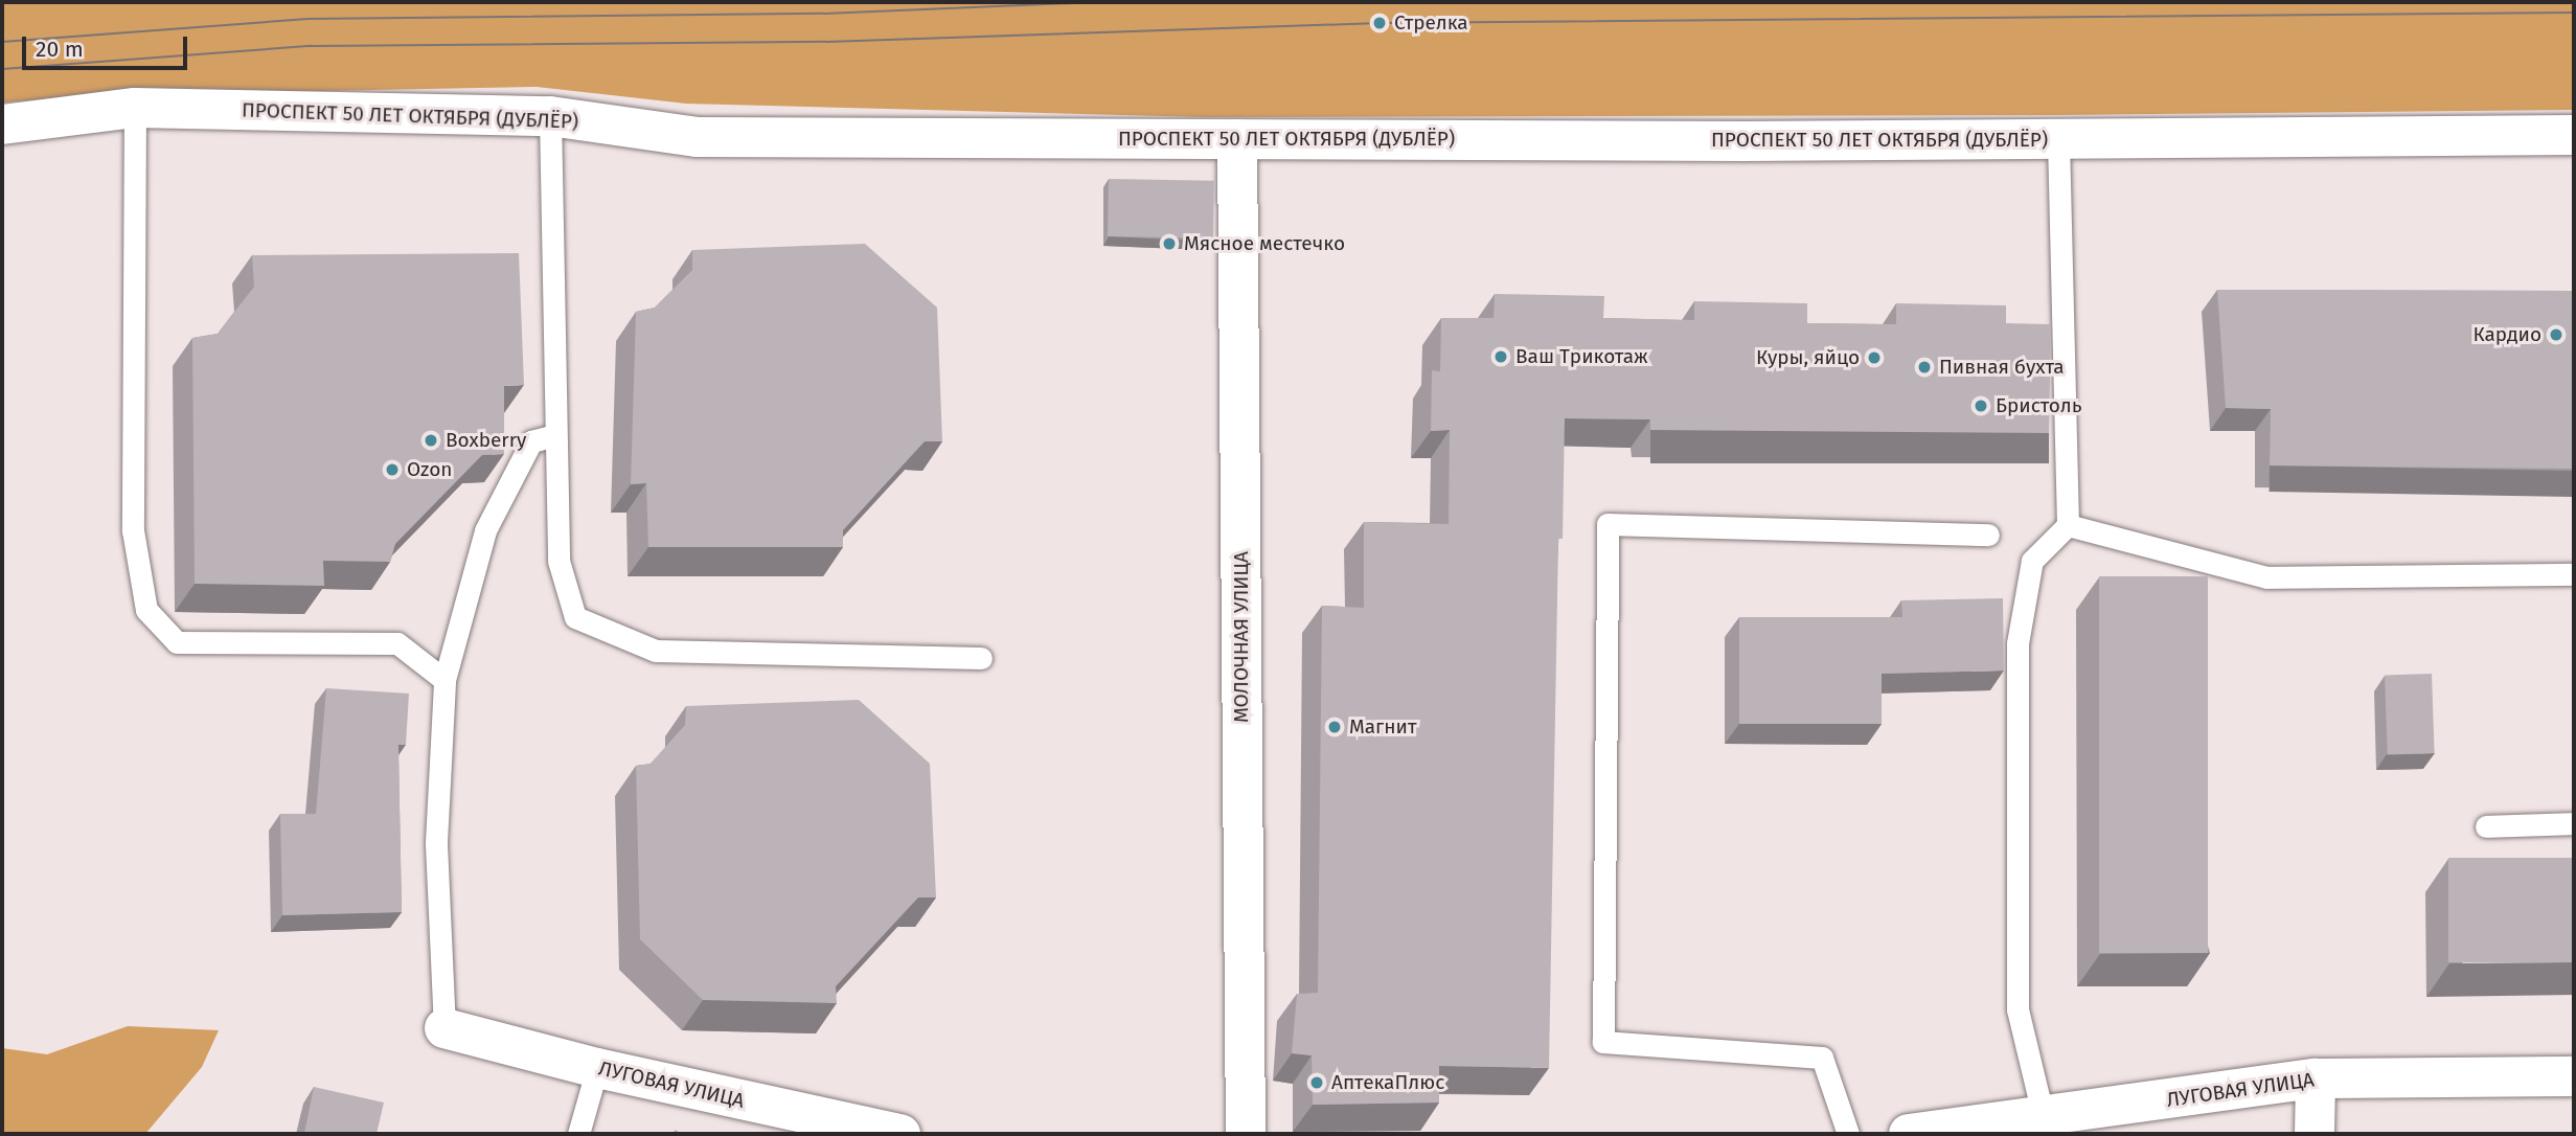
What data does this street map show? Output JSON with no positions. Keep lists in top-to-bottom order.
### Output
{
  "streets": {
    "street": ["ПРОСПЕКТ 50 ЛЕТ ОКТЯБРЯ (ДУБЛЁР)", "МОЛОЧНАЯ УЛИЦА", "ЛУГОВАЯ УЛИЦА"]
  },
  "crossings": [
    ["ПРОСПЕКТ 50 ЛЕТ ОКТЯБРЯ (ДУБЛЁР)", "МОЛОЧНАЯ УЛИЦА"]
  ],
  "places": [
    "Стрелка",
    "Мясное местечко",
    "Кардио",
    "Ваш Трикотаж",
    "Куры, яйцо",
    "Пивная бухта",
    "Бристоль",
    "Boxberry",
    "Ozon",
    "Магнит",
    "АптекаПлюс"
  ],
  "scale_bar": "20 m"
}
